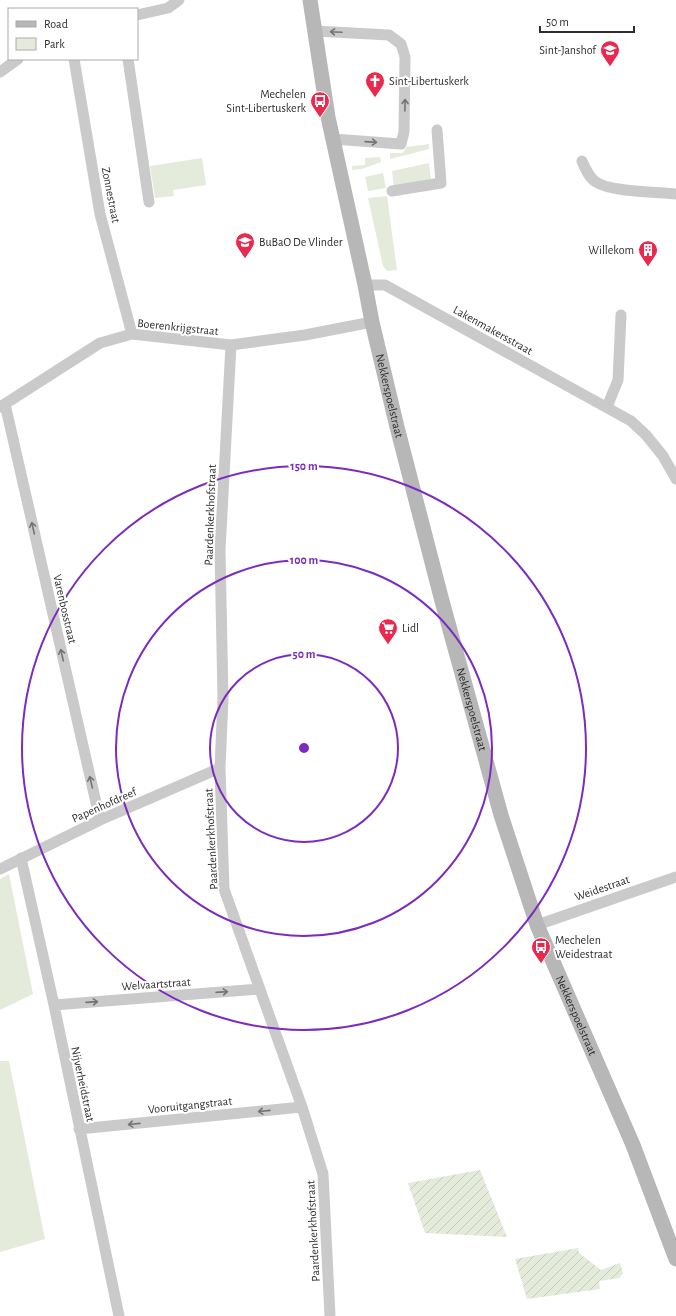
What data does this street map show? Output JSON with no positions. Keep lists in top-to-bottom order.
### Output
{
  "streets": {
    "main road": ["Nekkerspoelstraat"],
    "street": [
      "Zonnestraat",
      "Boerenkrijgstraat",
      "Lakenmakersstraat",
      "Paardenkerkhofstraat",
      "Varenbosstraat",
      "Papenhofdreef",
      "Weidestraat",
      "Welvaartstraat",
      "Nijverheidstraat",
      "Vooruitgangstraat"
    ]
  },
  "crossings": [
    ["Zonnestraat", "Boerenkrijgstraat"],
    ["Boerenkrijgstraat", "Nekkerspoelstraat"],
    ["Boerenkrijgstraat", "Paardenkerkhofstraat"],
    ["Boerenkrijgstraat", "Varenbosstraat"],
    ["Lakenmakersstraat", "Nekkerspoelstraat"],
    ["Nekkerspoelstraat", "Weidestraat"],
    ["Paardenkerkhofstraat", "Papenhofdreef"],
    ["Paardenkerkhofstraat", "Welvaartstraat"],
    ["Paardenkerkhofstraat", "Vooruitgangstraat"],
    ["Varenbosstraat", "Papenhofdreef"],
    ["Papenhofdreef", "Nijverheidstraat"],
    ["Welvaartstraat", "Nijverheidstraat"],
    ["Nijverheidstraat", "Vooruitgangstraat"]
  ],
  "one_way": ["Varenbosstraat", "Welvaartstraat", "Vooruitgangstraat"],
  "places": {
    "school or university": ["Sint-Janshof", "BuBaO De Vlinder"],
    "church": ["Sint-Libertuskerk"],
    "bus stop": ["Mechelen Sint-Libertuskerk", "Mechelen Weidestraat"],
    "building": ["Willekom"],
    "supermarket": ["Lidl"]
  },
  "legend": ["Road", "Park"],
  "scale_bar": "50 m",
  "rings": ["150 m", "100 m", "50 m"]
}
